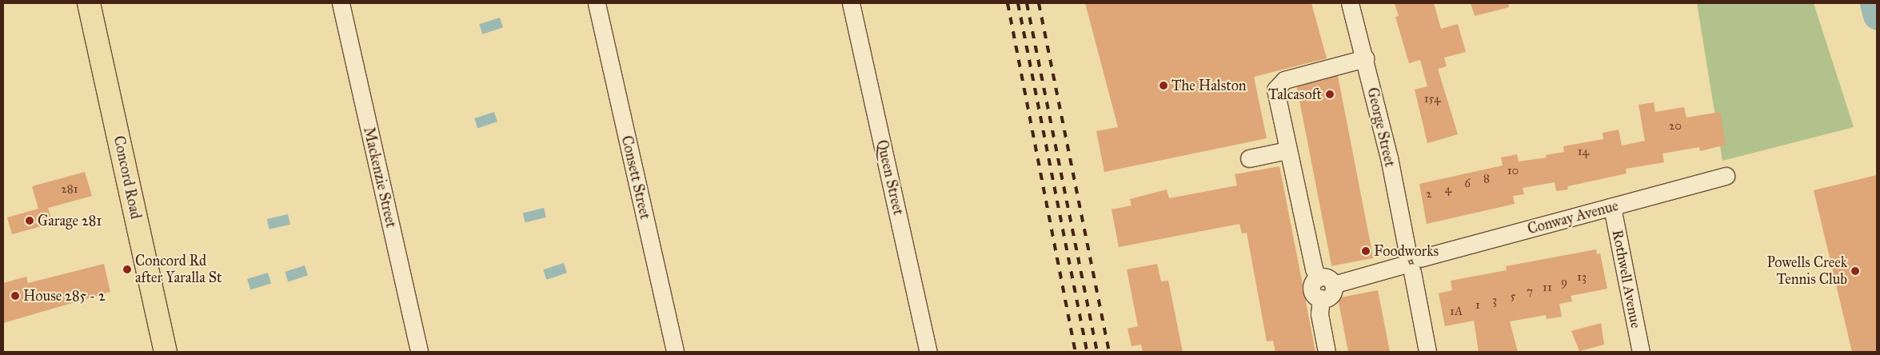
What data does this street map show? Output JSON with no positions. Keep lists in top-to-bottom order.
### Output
{
  "streets": {
    "main road": ["Concord Road"],
    "street": [
      "George Street",
      "Mackenzie Street",
      "Consett Street",
      "Queen Street",
      "Conway Avenue",
      "Rothwell Avenue"
    ]
  },
  "crossings": [
    ["George Street", "Conway Avenue"],
    ["Conway Avenue", "Rothwell Avenue"]
  ],
  "places": [
    "The Halston",
    "Talcasoft",
    "Garage 281",
    "Foodworks",
    "Concord Rd after Yaralla St",
    "Powells Creek Tennis Club",
    "House 285 - 2"
  ],
  "house_numbers": [
    "154",
    "20",
    "14",
    "10",
    "8",
    "6",
    "281",
    "4",
    "2",
    "13",
    "9",
    "11",
    "7",
    "5",
    "3",
    "1",
    "1A"
  ]
}
